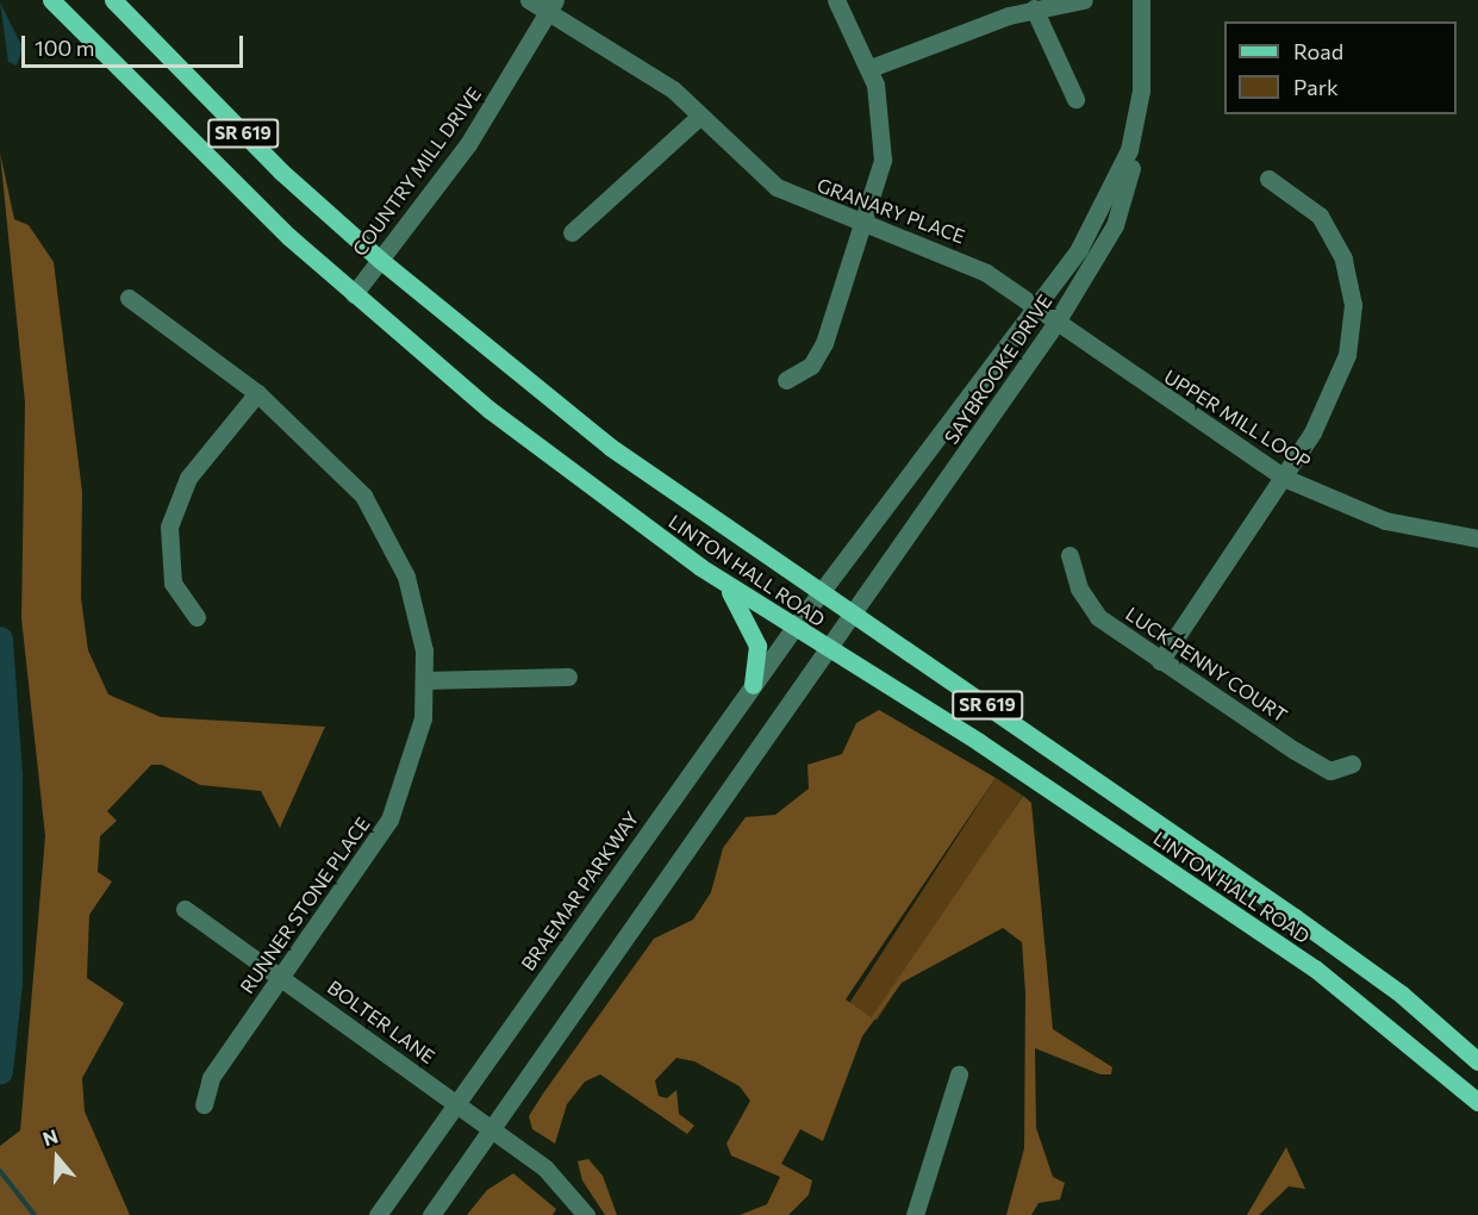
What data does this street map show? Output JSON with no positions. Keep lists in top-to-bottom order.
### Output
{
  "streets": {
    "main road": ["SR 619", "LINTON HALL ROAD"],
    "street": [
      "COUNTRY MILL DRIVE",
      "GRANARY PLACE",
      "SAYBROOKE DRIVE",
      "UPPER MILL LOOP",
      "LUCK PENNY COURT",
      "BRAEMAR PARKWAY",
      "RUNNER STONE PLACE",
      "BOLTER LANE"
    ]
  },
  "crossings": [
    ["COUNTRY MILL DRIVE", "GRANARY PLACE"],
    ["COUNTRY MILL DRIVE", "LINTON HALL ROAD"],
    ["GRANARY PLACE", "SAYBROOKE DRIVE"],
    ["GRANARY PLACE", "UPPER MILL LOOP"],
    ["SAYBROOKE DRIVE", "UPPER MILL LOOP"],
    ["SAYBROOKE DRIVE", "LINTON HALL ROAD"],
    ["SAYBROOKE DRIVE", "BRAEMAR PARKWAY"],
    ["LINTON HALL ROAD", "BRAEMAR PARKWAY"],
    ["BRAEMAR PARKWAY", "BOLTER LANE"],
    ["RUNNER STONE PLACE", "BOLTER LANE"]
  ],
  "legend": ["Road", "Park"],
  "scale_bar": "100 m",
  "north": "top"
}
